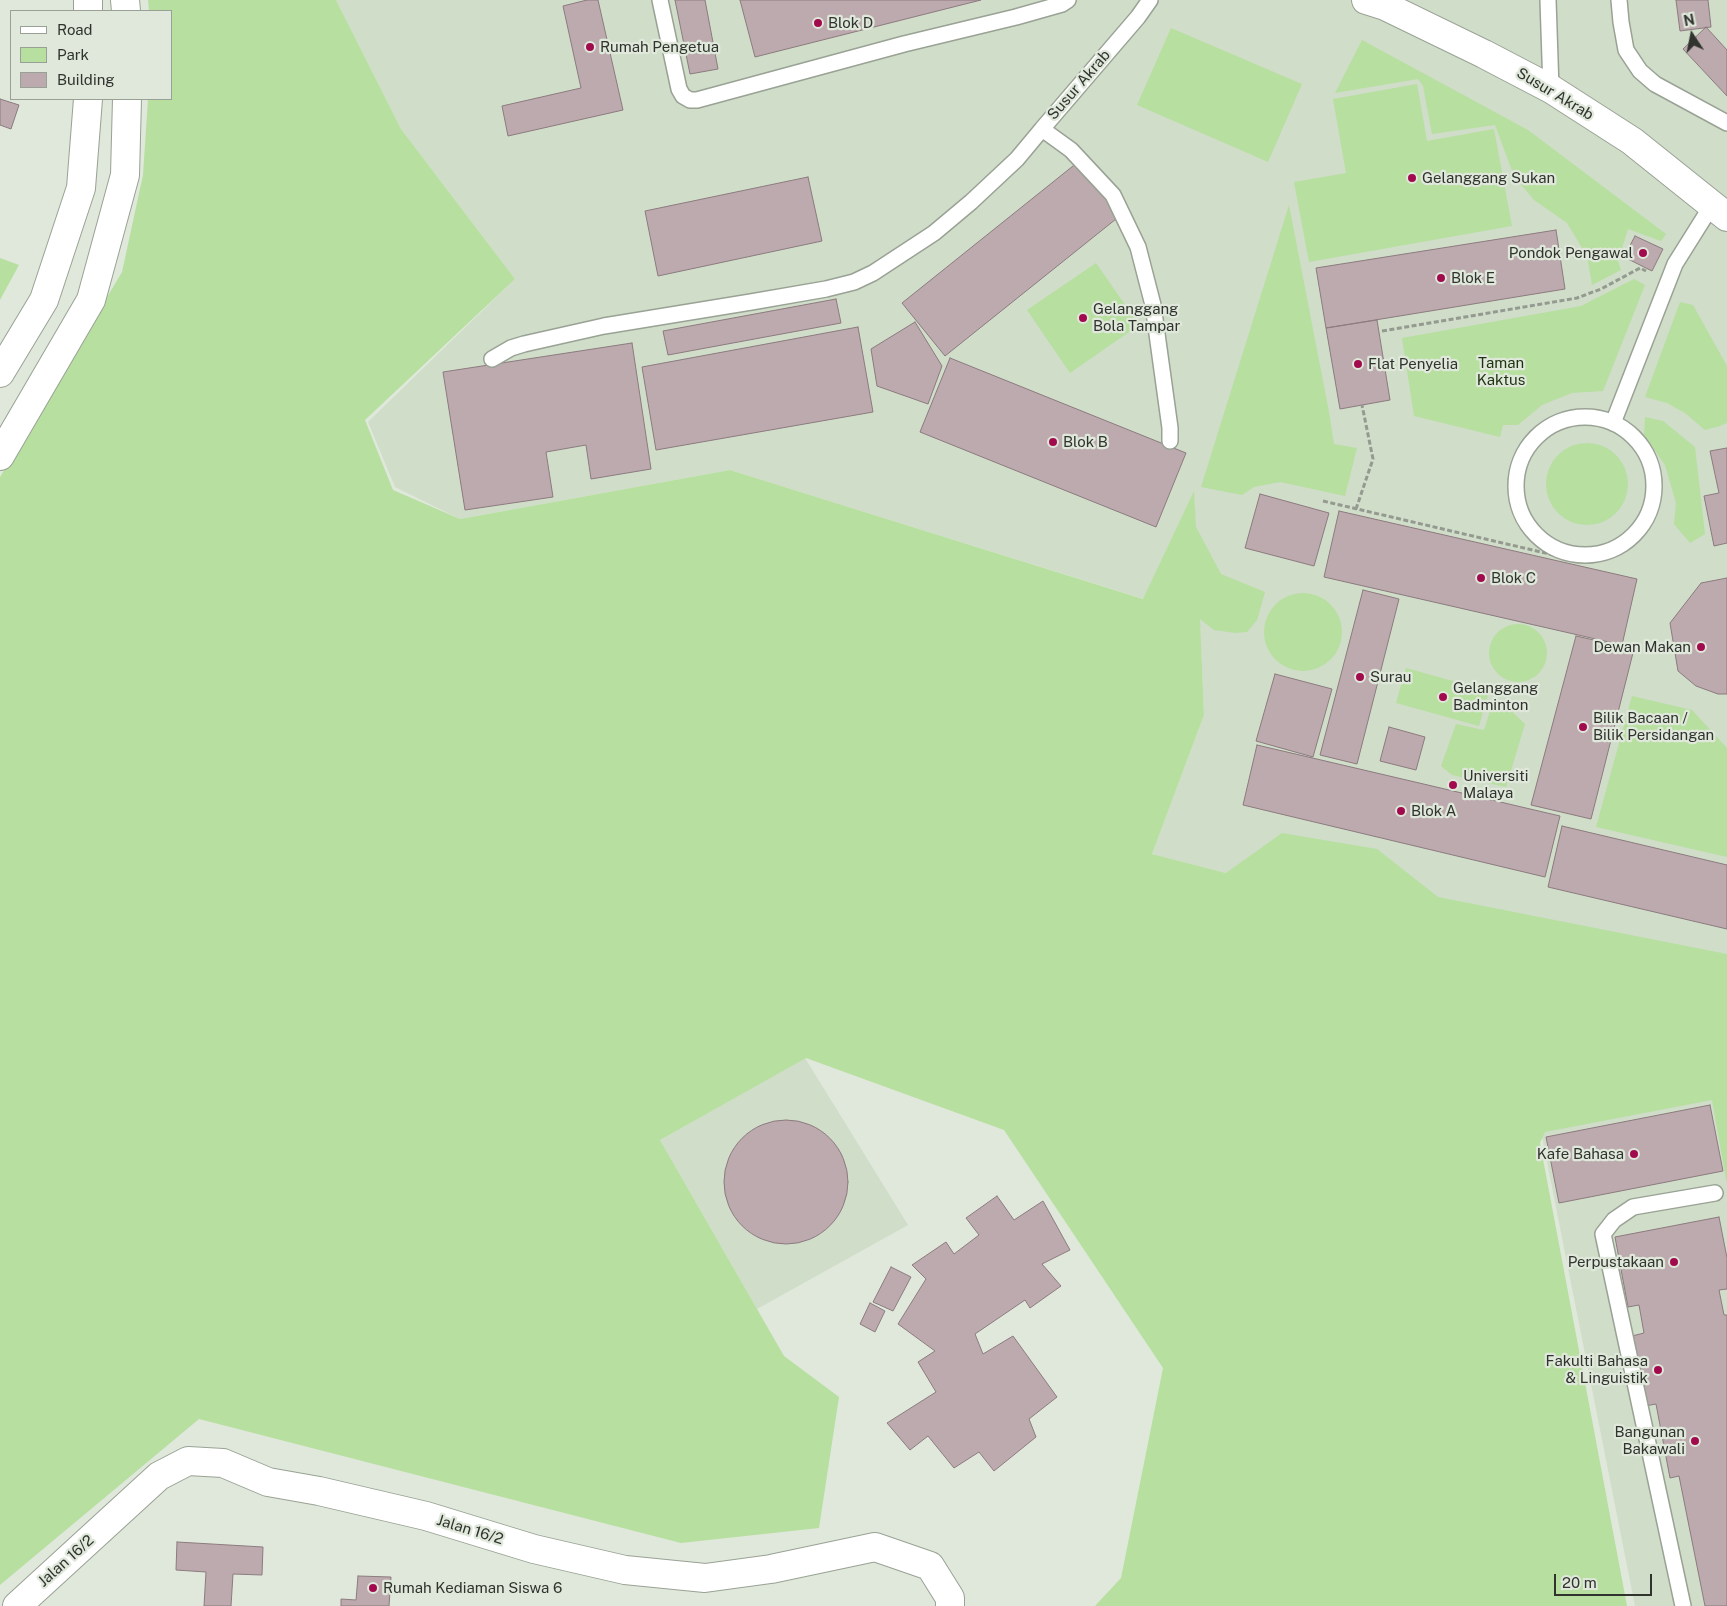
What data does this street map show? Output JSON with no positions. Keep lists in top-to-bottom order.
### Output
{
  "streets": {
    "street": ["Susur Akrab", "Jalan 16/2"]
  },
  "parks": ["Taman Kaktus"],
  "places": [
    "Blok D",
    "Rumah Pengetua",
    "Gelanggang Sukan",
    "Pondok Pengawal",
    "Blok E",
    "Gelanggang Bola Tampar",
    "Flat Penyelia",
    "Blok B",
    "Blok C",
    "Dewan Makan",
    "Surau",
    "Gelanggang Badminton",
    "Bilik Bacaan / Bilik Persidangan",
    "Universiti Malaya",
    "Blok A",
    "Kafe Bahasa",
    "Perpustakaan",
    "Fakulti Bahasa & Linguistik",
    "Bangunan Bakawali",
    "Rumah Kediaman Siswa 6"
  ],
  "legend": ["Road", "Park", "Building"],
  "scale_bar": "20 m",
  "north": "top"
}
